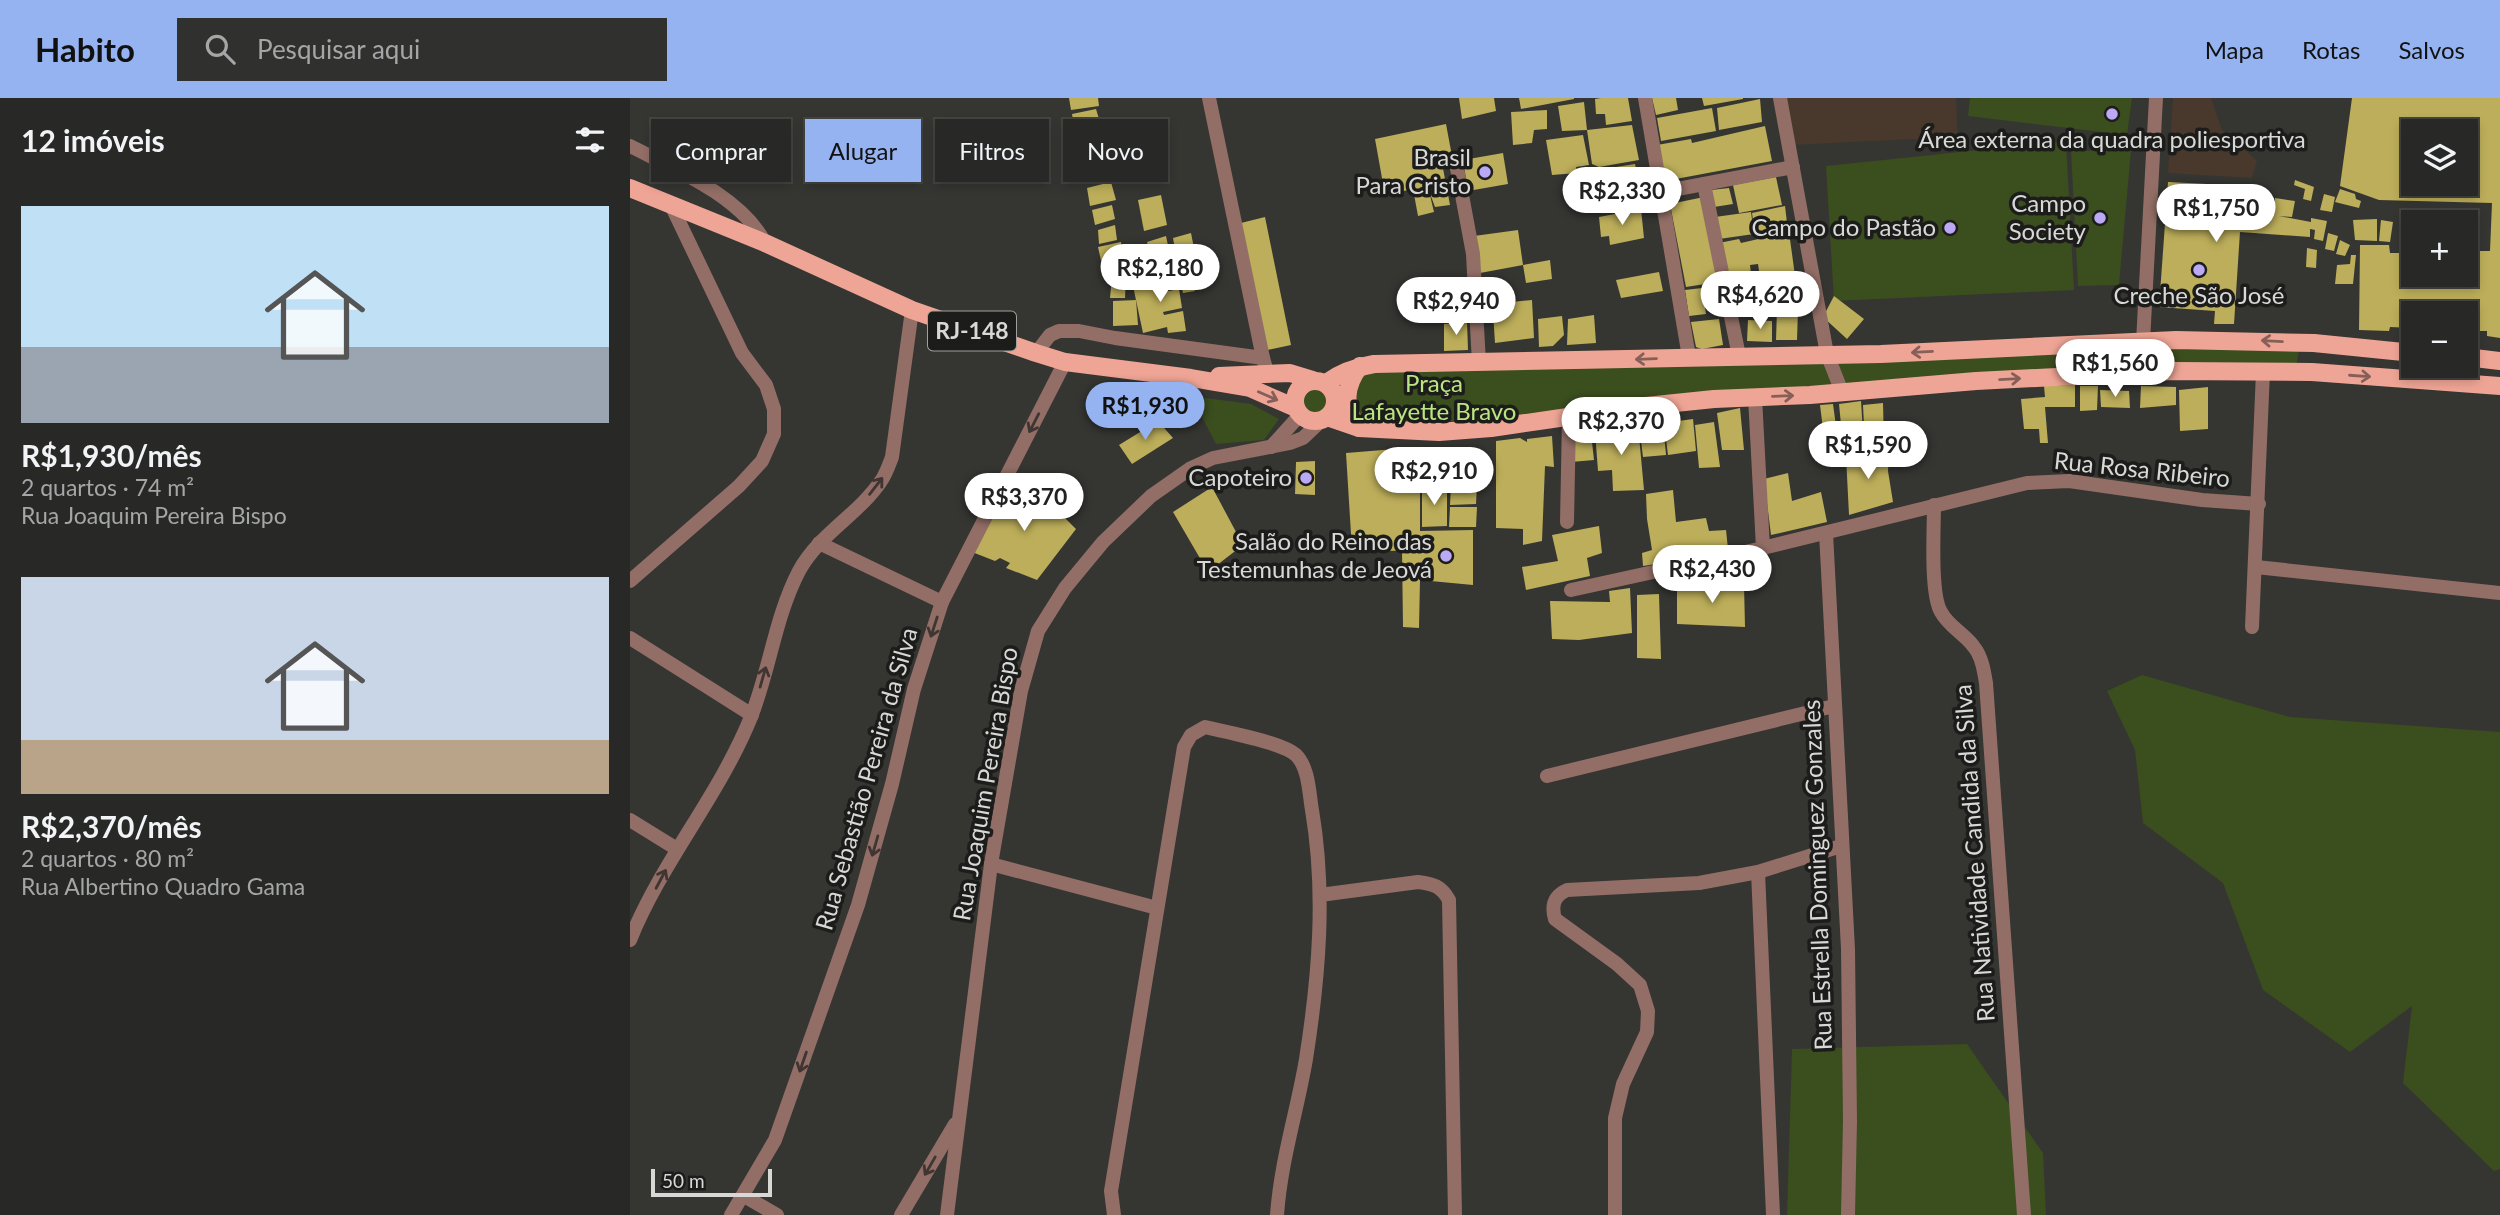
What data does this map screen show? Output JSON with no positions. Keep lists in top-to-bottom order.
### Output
{
  "streets": {
    "main road": ["RJ-148"],
    "street": [
      "Rua Rosa Ribeiro",
      "Rua Sebastião Pereira da Silva",
      "Rua Joaquim Pereira Bispo",
      "Rua Natividade Candida da Silva",
      "Rua Estrella Dominguez Gonzales"
    ]
  },
  "crossings": [
    ["RJ-148", "Rua Sebastião Pereira da Silva"],
    ["RJ-148", "Rua Joaquim Pereira Bispo"],
    ["Rua Rosa Ribeiro", "Rua Natividade Candida da Silva"],
    ["Rua Rosa Ribeiro", "Rua Estrella Dominguez Gonzales"]
  ],
  "one_way": ["Rua Sebastião Pereira da Silva"],
  "parks": ["Praça Lafayette Bravo"],
  "places": [
    "Área externa da quadra poliesportiva",
    "Brasil Para Cristo",
    "Campo Society",
    "Campo do Pastão",
    "Creche São José",
    "Capoteiro",
    "Salão do Reino das Testemunhas de Jeová"
  ],
  "scale_bar": "50 m",
  "page": {
    "header": "Habito",
    "search": "Pesquisar aqui",
    "nav": ["Mapa", "Rotas", "Salvos"],
    "heading": "12 imóveis",
    "map_buttons": ["+", "−"],
    "chip": [
      "Comprar",
      "Alugar",
      "Filtros",
      "Novo"
    ],
    "price": [
      "R$2,330",
      "R$1,750",
      "R$2,180",
      "R$4,620",
      "R$2,940",
      "R$1,560",
      "R$1,930",
      "R$2,370",
      "R$1,590",
      "R$2,910",
      "R$3,370",
      "R$2,430"
    ],
    "list": [
      {
        "name": "R$1,930/mês",
        "note": "2 quartos · 74 m² · Rua Joaquim Pereira Bispo"
      },
      {
        "name": "R$2,370/mês",
        "note": "2 quartos · 80 m² · Rua Albertino Quadro Gama"
      }
    ],
    "scale": "50 m"
  }
}
